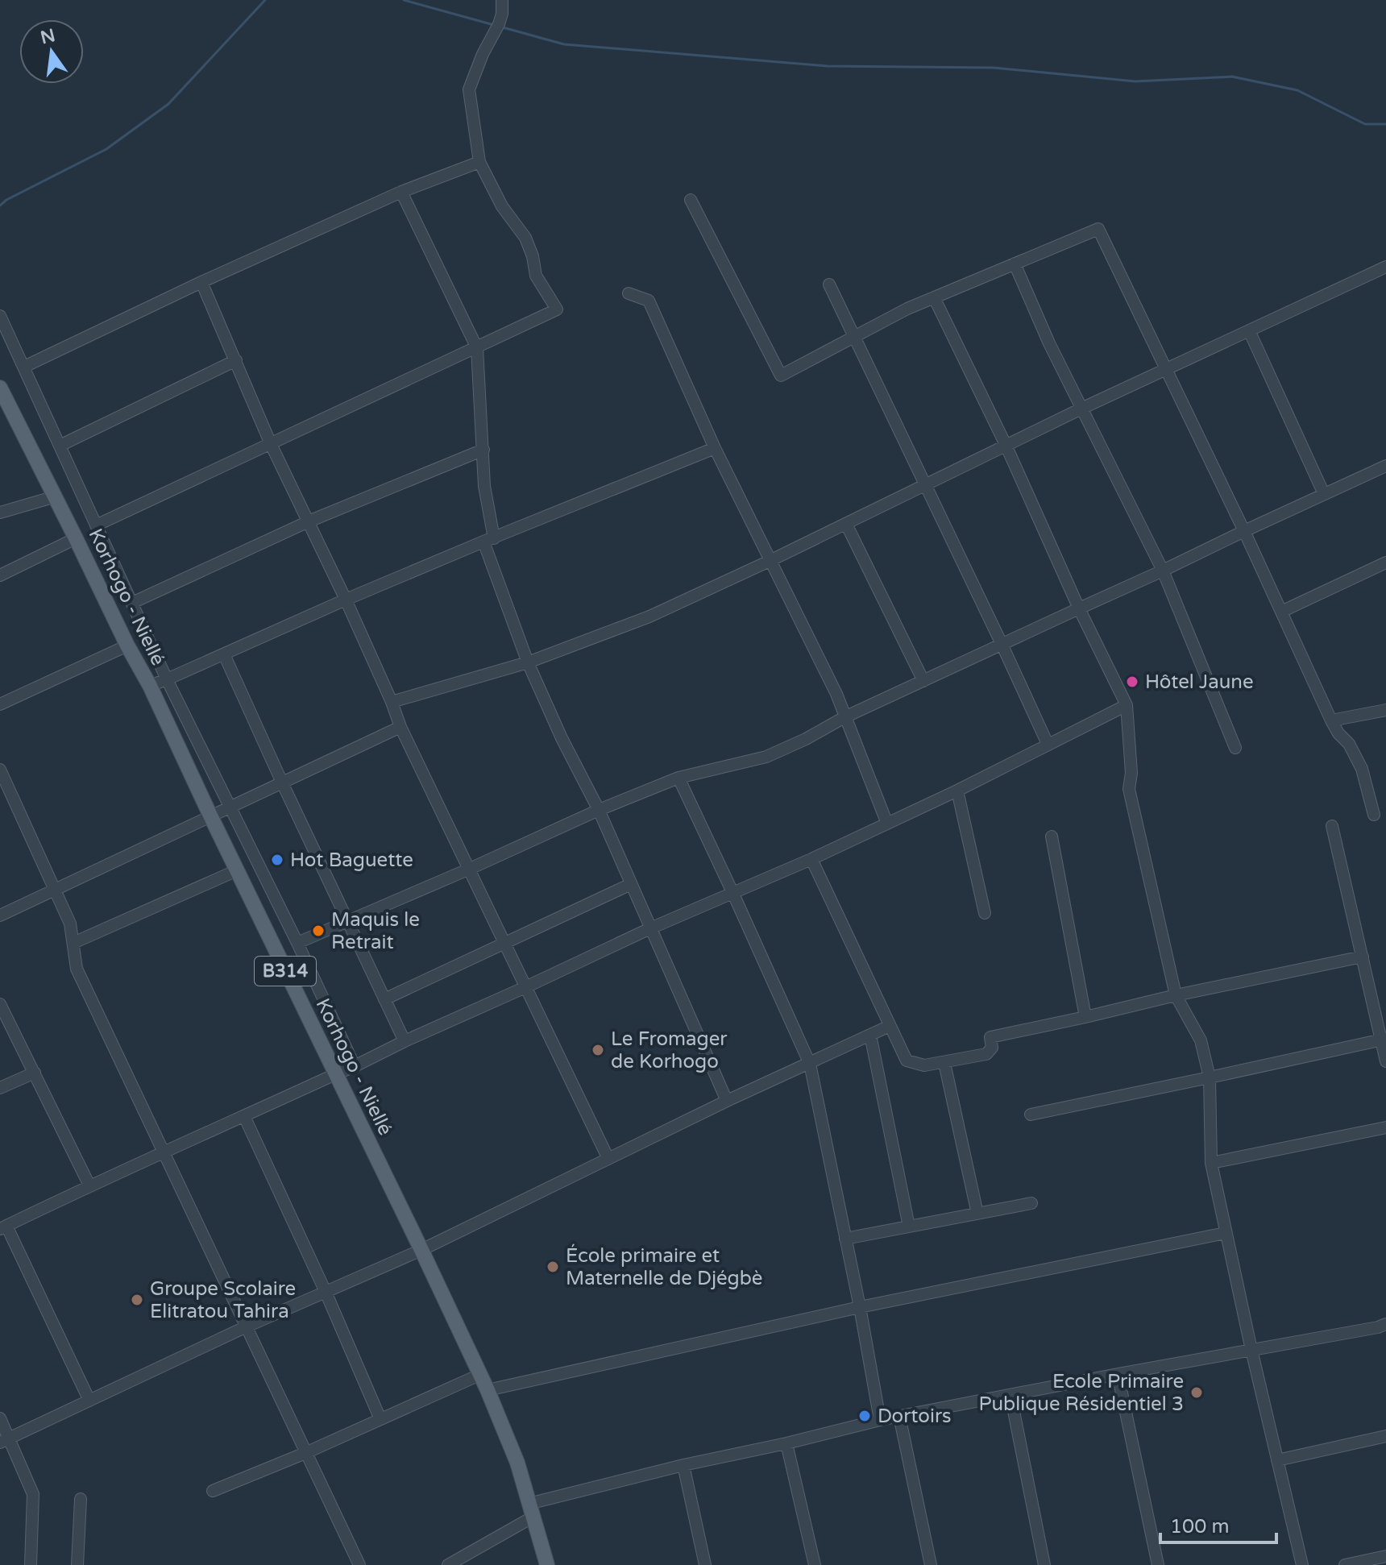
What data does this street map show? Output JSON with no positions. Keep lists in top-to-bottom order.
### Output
{
  "streets": {
    "main road": ["Korhogo - Niellé", "B314"]
  },
  "places": [
    "Hôtel Jaune",
    "Hot Baguette",
    "Maquis le Retrait",
    "Le Fromager de Korhogo",
    "École primaire et Maternelle de Djégbè",
    "Groupe Scolaire Elitratou Tahira",
    "Ecole Primaire Publique Résidentiel 3",
    "Dortoirs"
  ],
  "scale_bar": "100 m",
  "north": "top"
}
